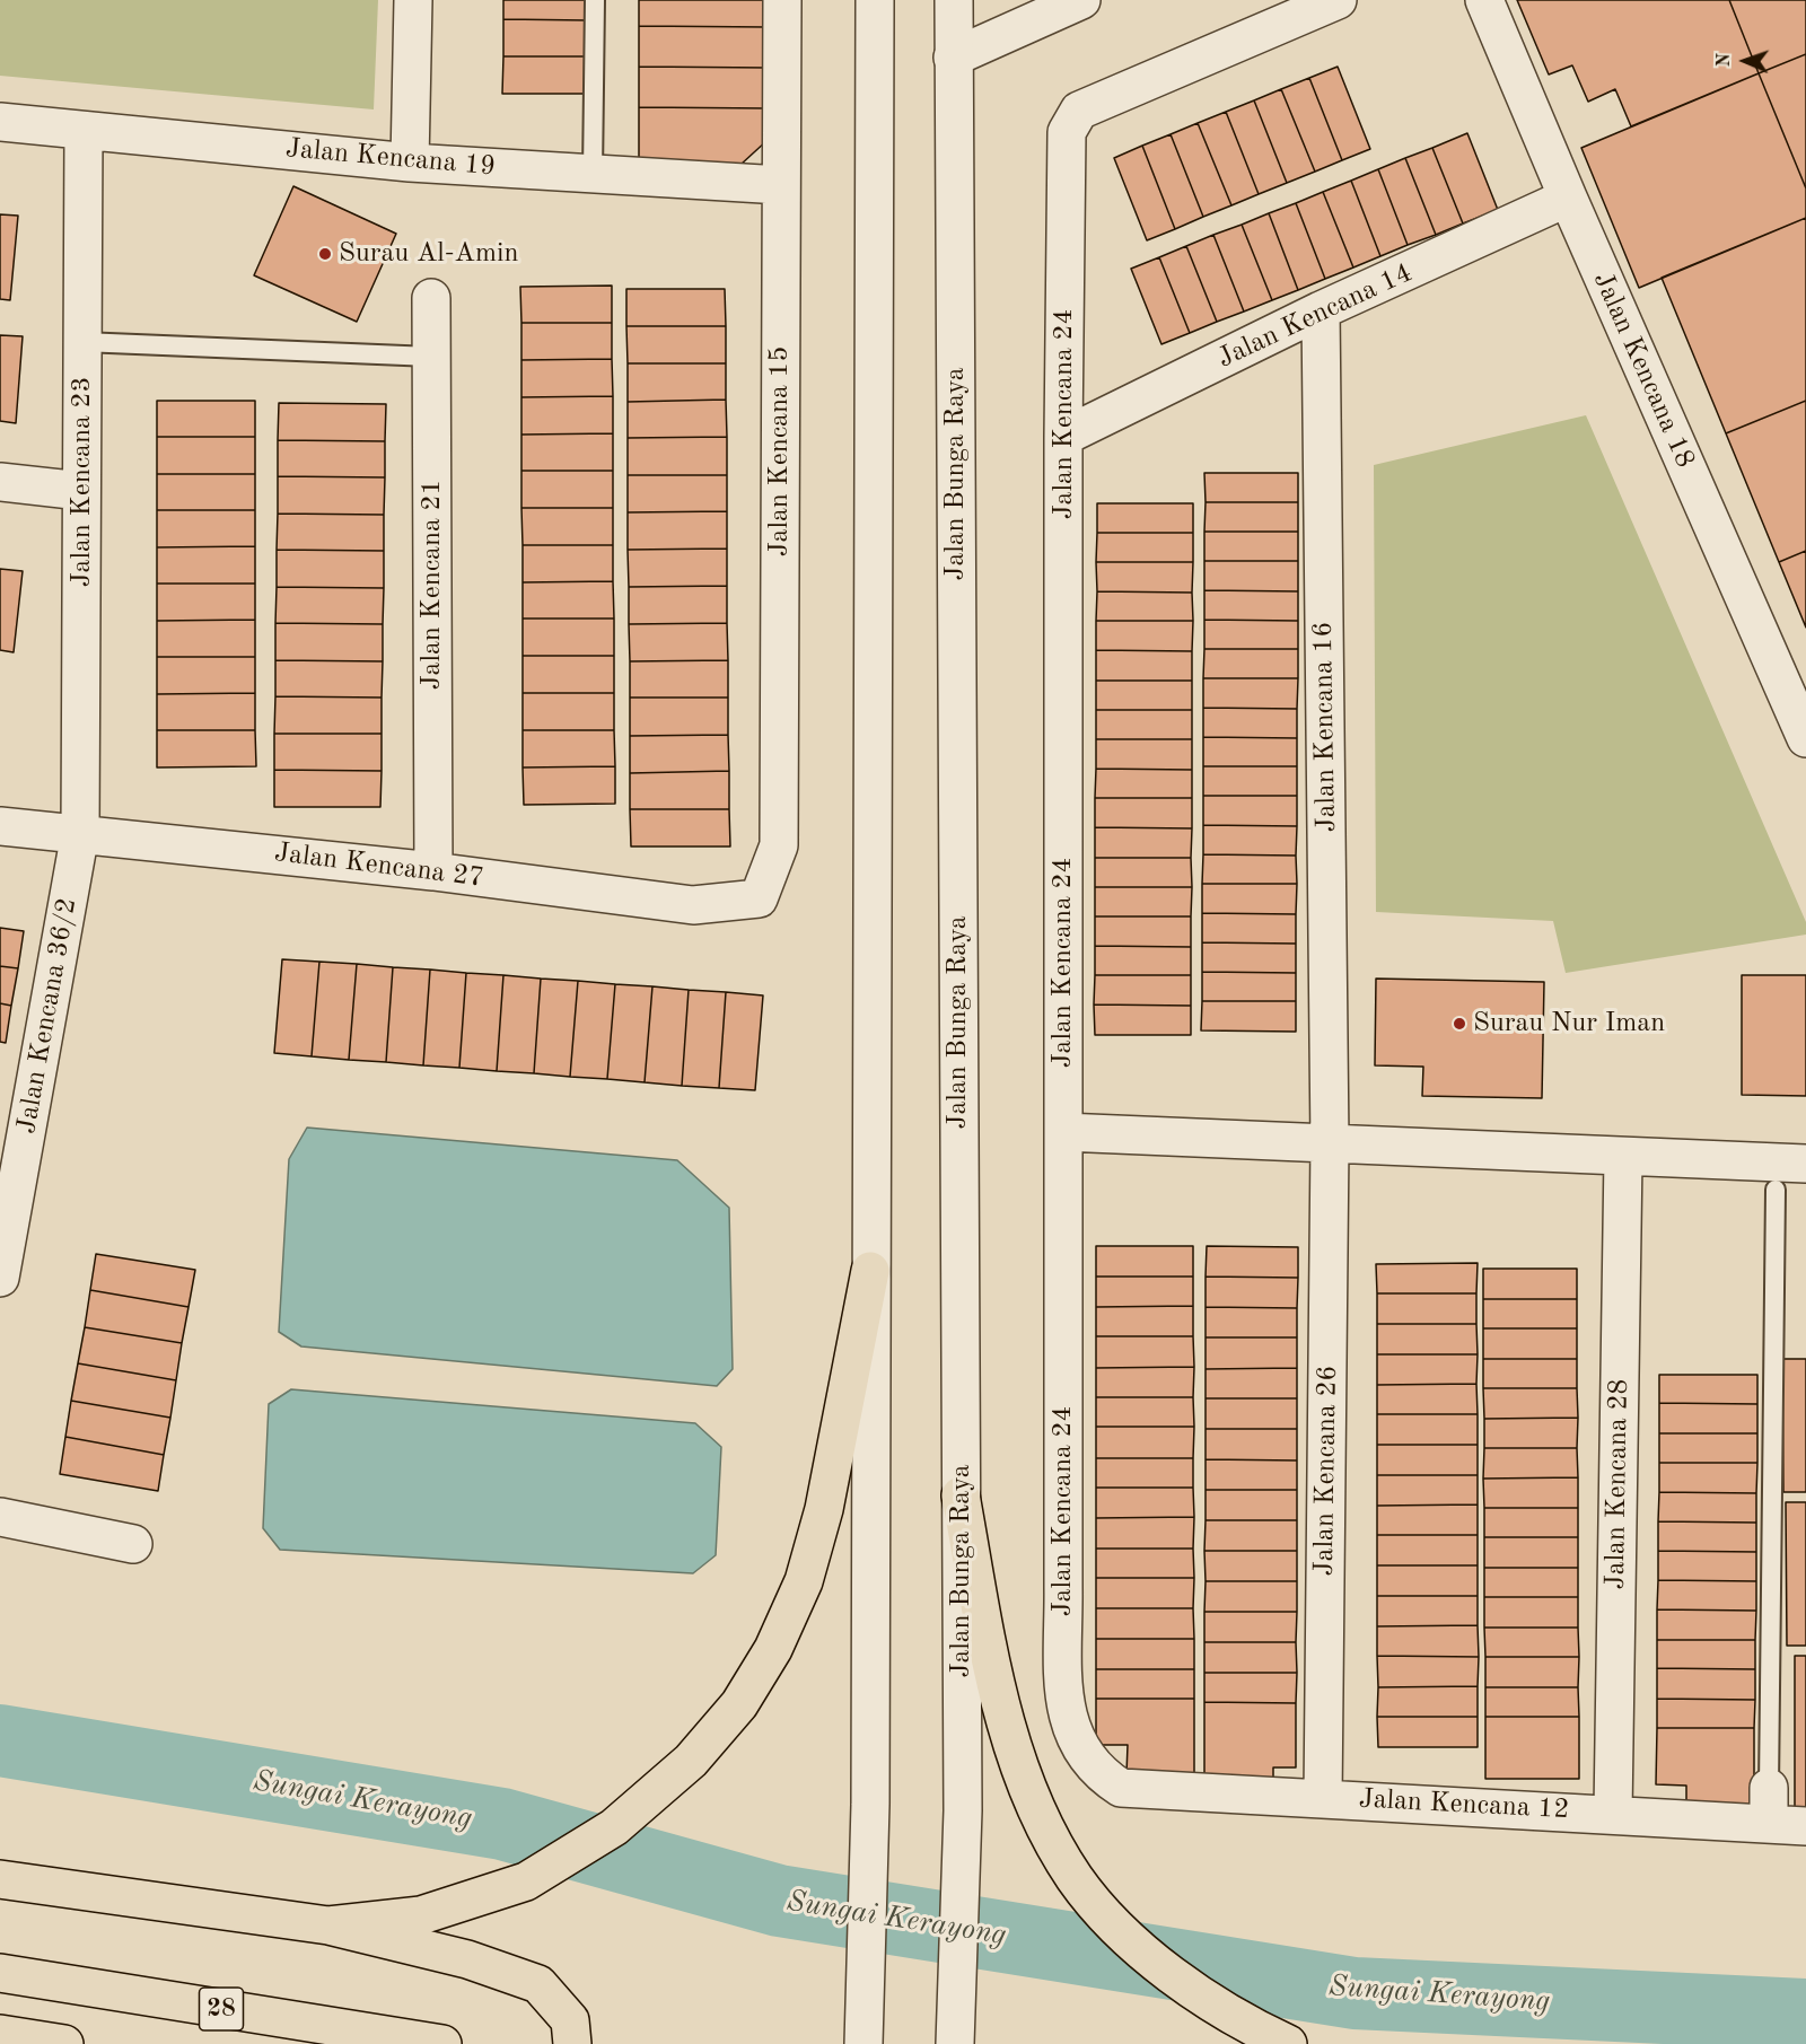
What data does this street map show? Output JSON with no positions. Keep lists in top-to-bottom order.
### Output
{
  "streets": {
    "highway": ["28"],
    "street": [
      "Jalan Kencana 19",
      "Jalan Kencana 14",
      "Jalan Kencana 18",
      "Jalan Kencana 24",
      "Jalan Kencana 15",
      "Jalan Bunga Raya",
      "Jalan Kencana 23",
      "Jalan Kencana 21",
      "Jalan Kencana 16",
      "Jalan Kencana 27",
      "Jalan Kencana 36/2",
      "Jalan Kencana 26",
      "Jalan Kencana 28",
      "Jalan Kencana 12"
    ]
  },
  "crossings": [
    ["Jalan Kencana 19", "Jalan Kencana 15"],
    ["Jalan Kencana 19", "Jalan Kencana 23"],
    ["Jalan Kencana 14", "Jalan Kencana 18"],
    ["Jalan Kencana 14", "Jalan Kencana 24"],
    ["Jalan Kencana 14", "Jalan Kencana 16"],
    ["Jalan Kencana 24", "Jalan Kencana 12"],
    ["Jalan Kencana 15", "Jalan Kencana 27"],
    ["Jalan Kencana 23", "Jalan Kencana 27"],
    ["Jalan Kencana 23", "Jalan Kencana 36/2"],
    ["Jalan Kencana 21", "Jalan Kencana 27"],
    ["Jalan Kencana 16", "Jalan Kencana 26"],
    ["Jalan Kencana 27", "Jalan Kencana 36/2"],
    ["Jalan Kencana 26", "Jalan Kencana 12"],
    ["Jalan Kencana 28", "Jalan Kencana 12"]
  ],
  "water": ["Sungai Kerayong"],
  "places": ["Surau Al-Amin", "Surau Nur Iman"],
  "north": "left"
}
